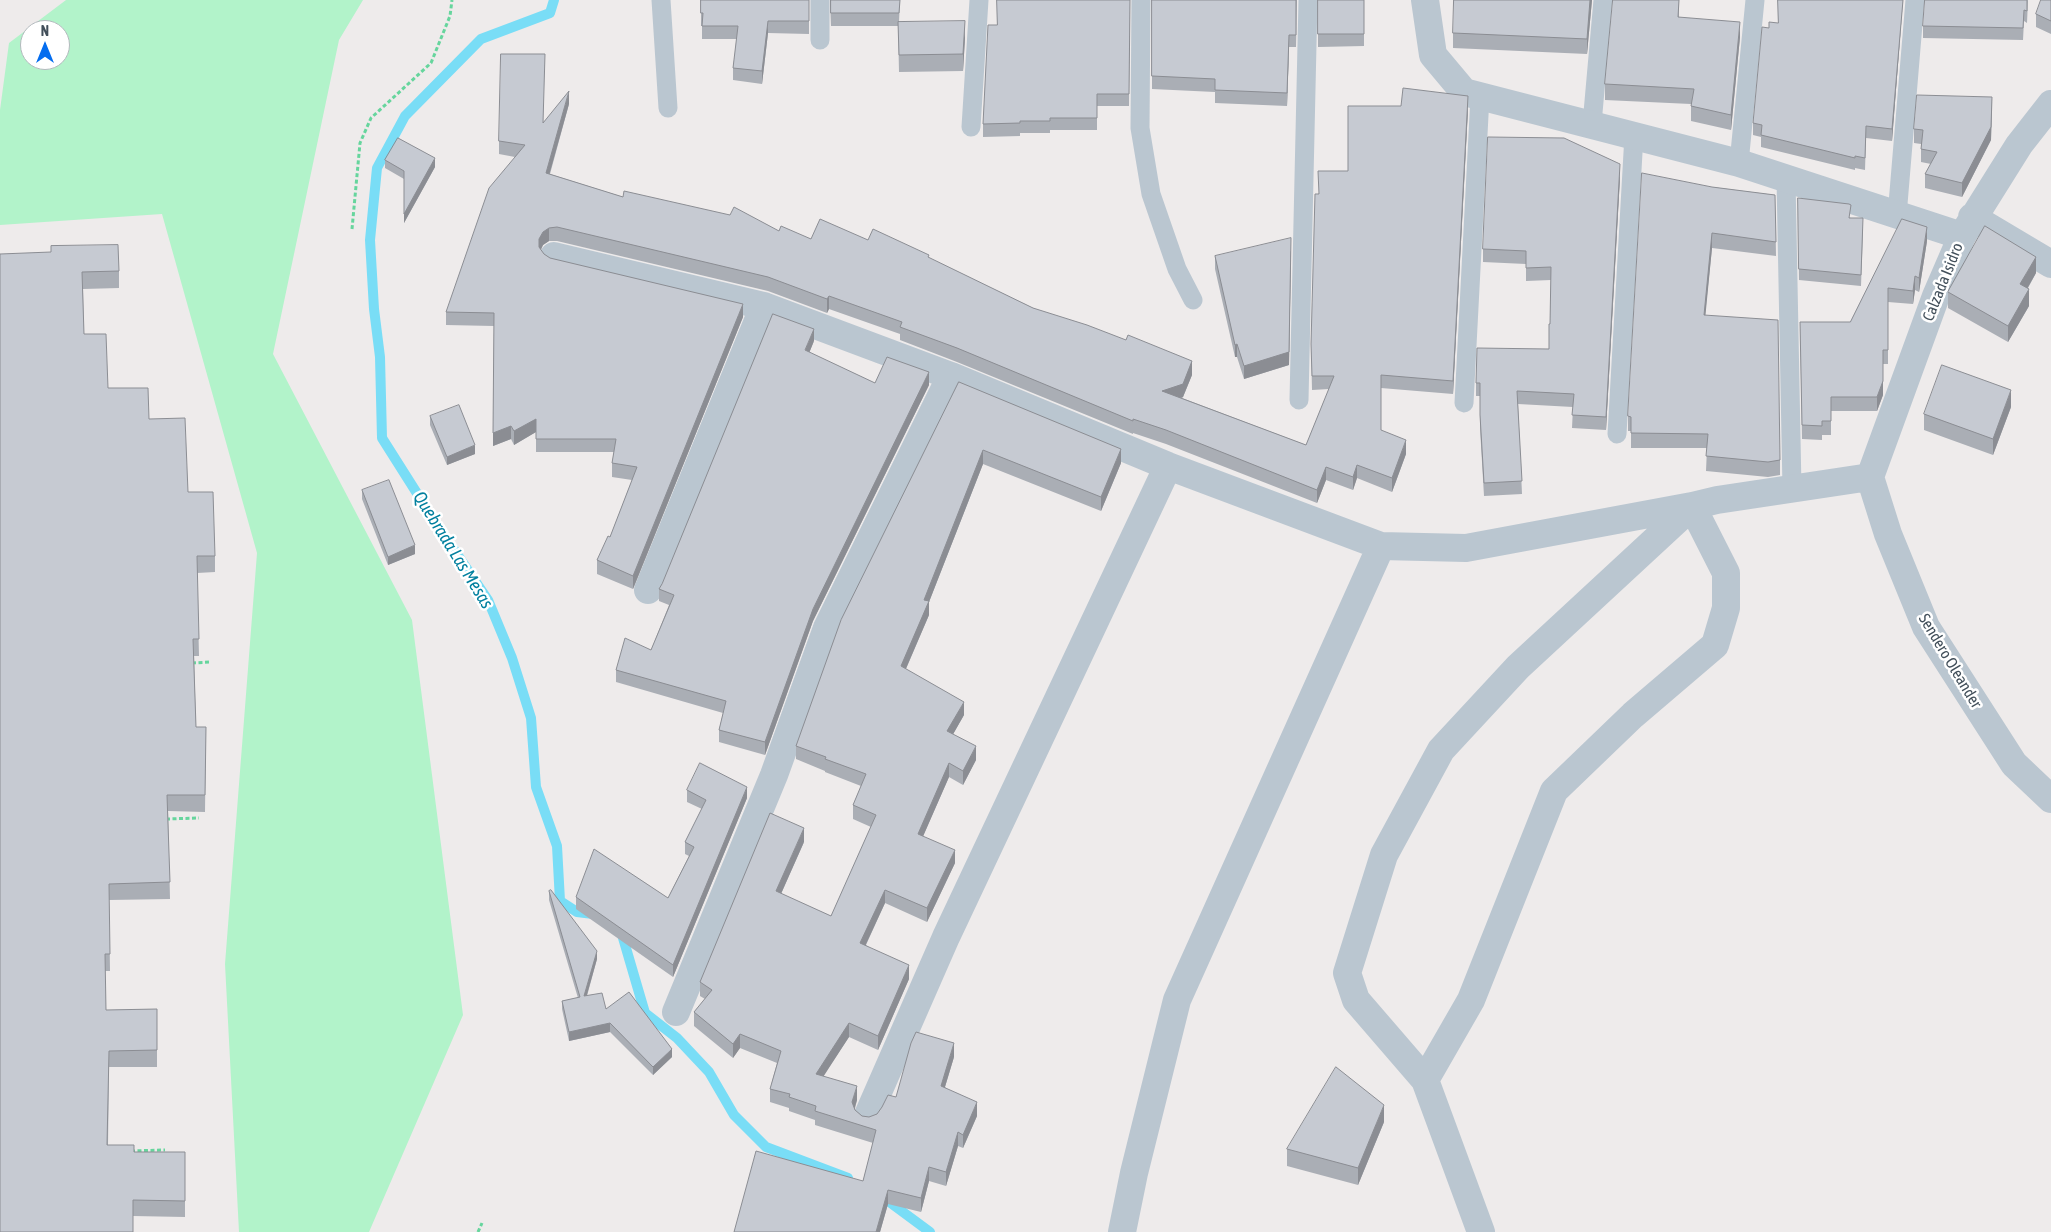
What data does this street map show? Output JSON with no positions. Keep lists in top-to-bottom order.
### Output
{
  "streets": {
    "street": ["Calzada Isidro", "Sendero Oleander"]
  },
  "crossings": [
    ["Calzada Isidro", "Sendero Oleander"]
  ],
  "water": ["Quebrada Las Mesas"],
  "north": "top"
}
